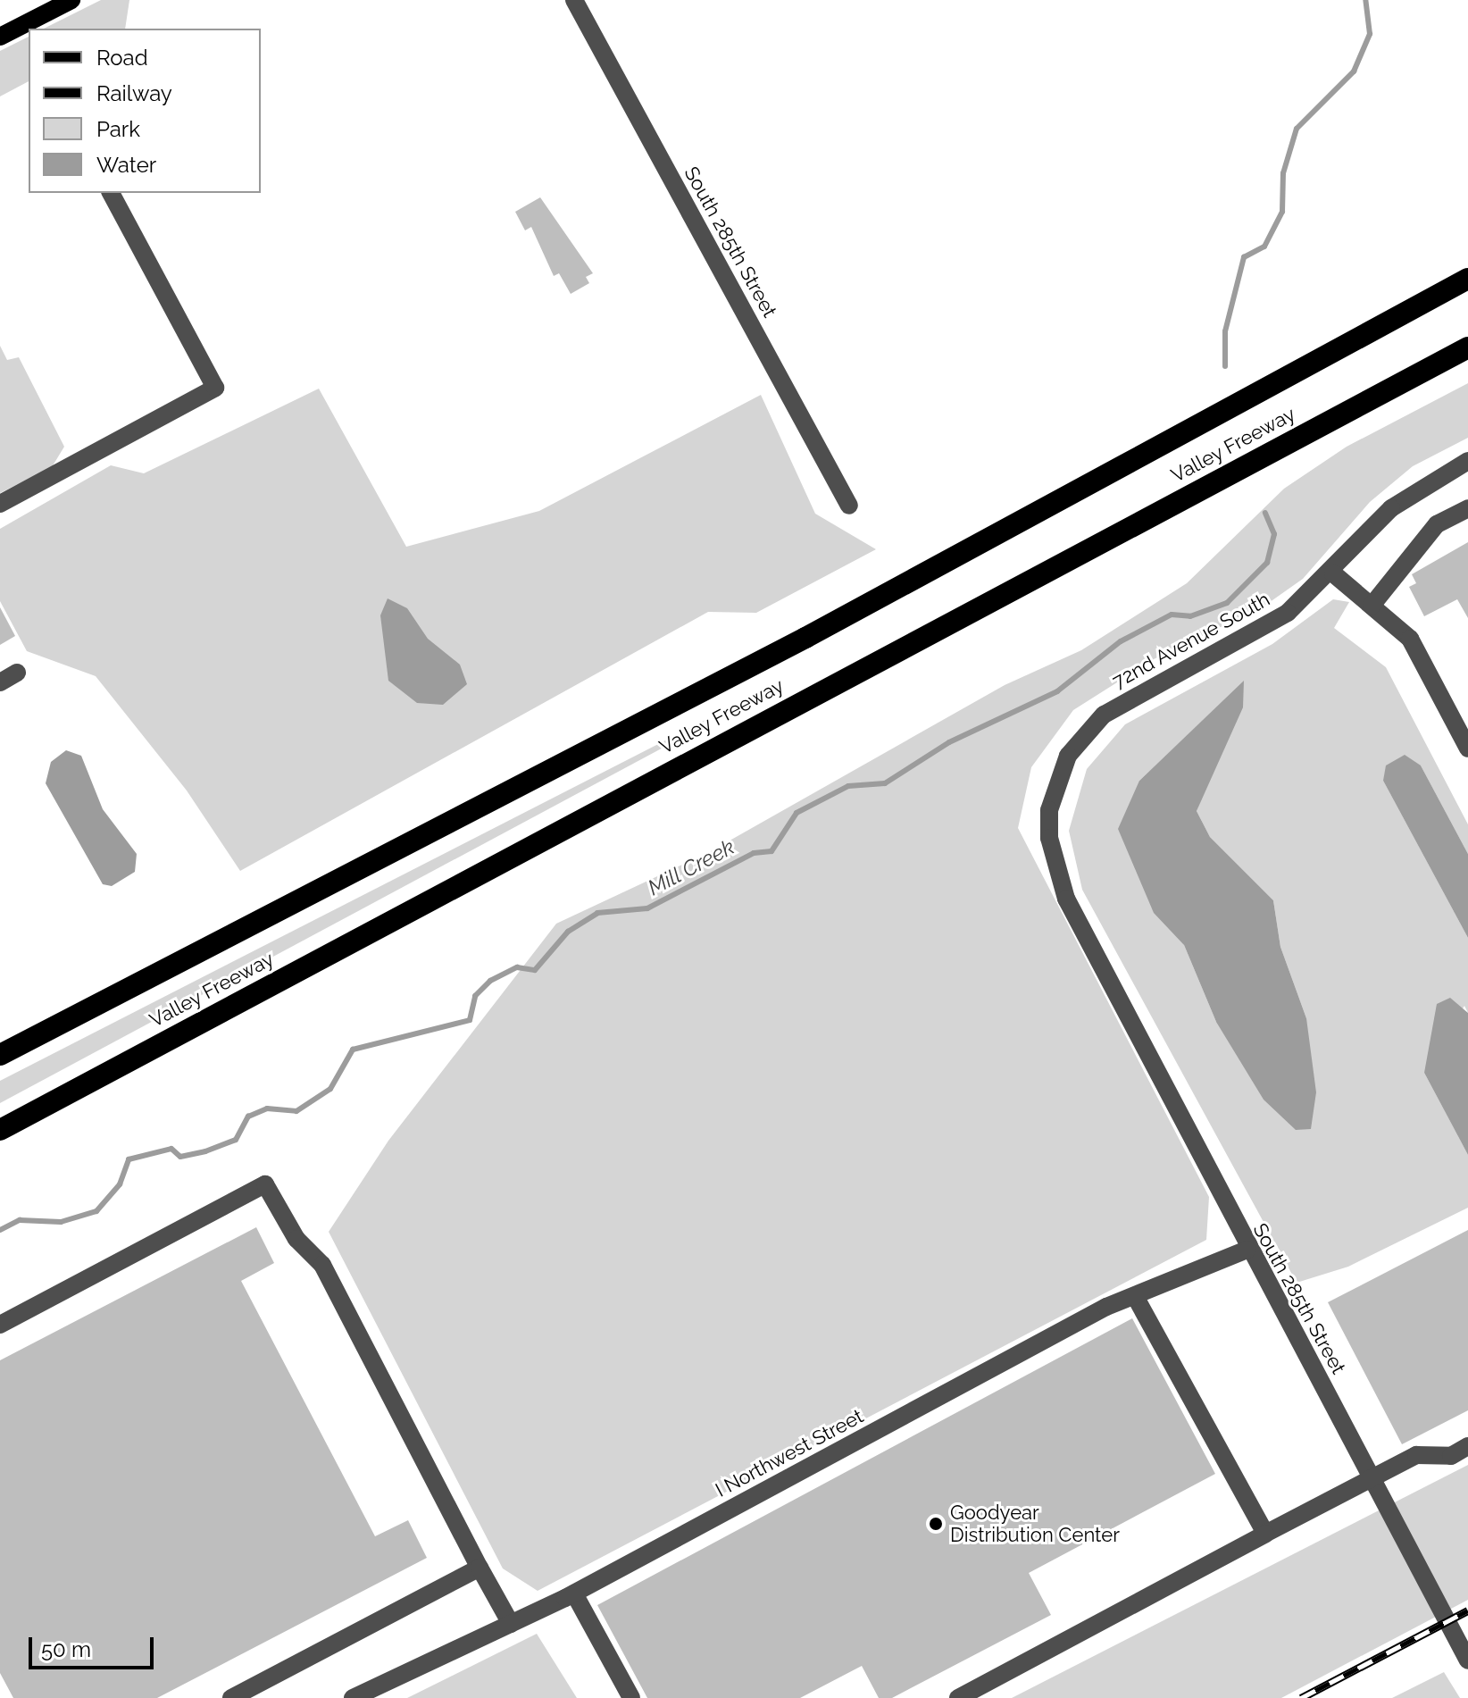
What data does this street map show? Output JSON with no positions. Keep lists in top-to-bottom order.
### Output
{
  "streets": {
    "highway": ["Valley Freeway"],
    "street": ["South 285th Street", "72nd Avenue South", "I Northwest Street"]
  },
  "crossings": [
    ["South 285th Street", "72nd Avenue South"],
    ["South 285th Street", "I Northwest Street"]
  ],
  "water": ["Mill Creek"],
  "places": ["Goodyear Distribution Center"],
  "legend": [
    "Road",
    "Railway",
    "Park",
    "Water"
  ],
  "scale_bar": "50 m"
}
